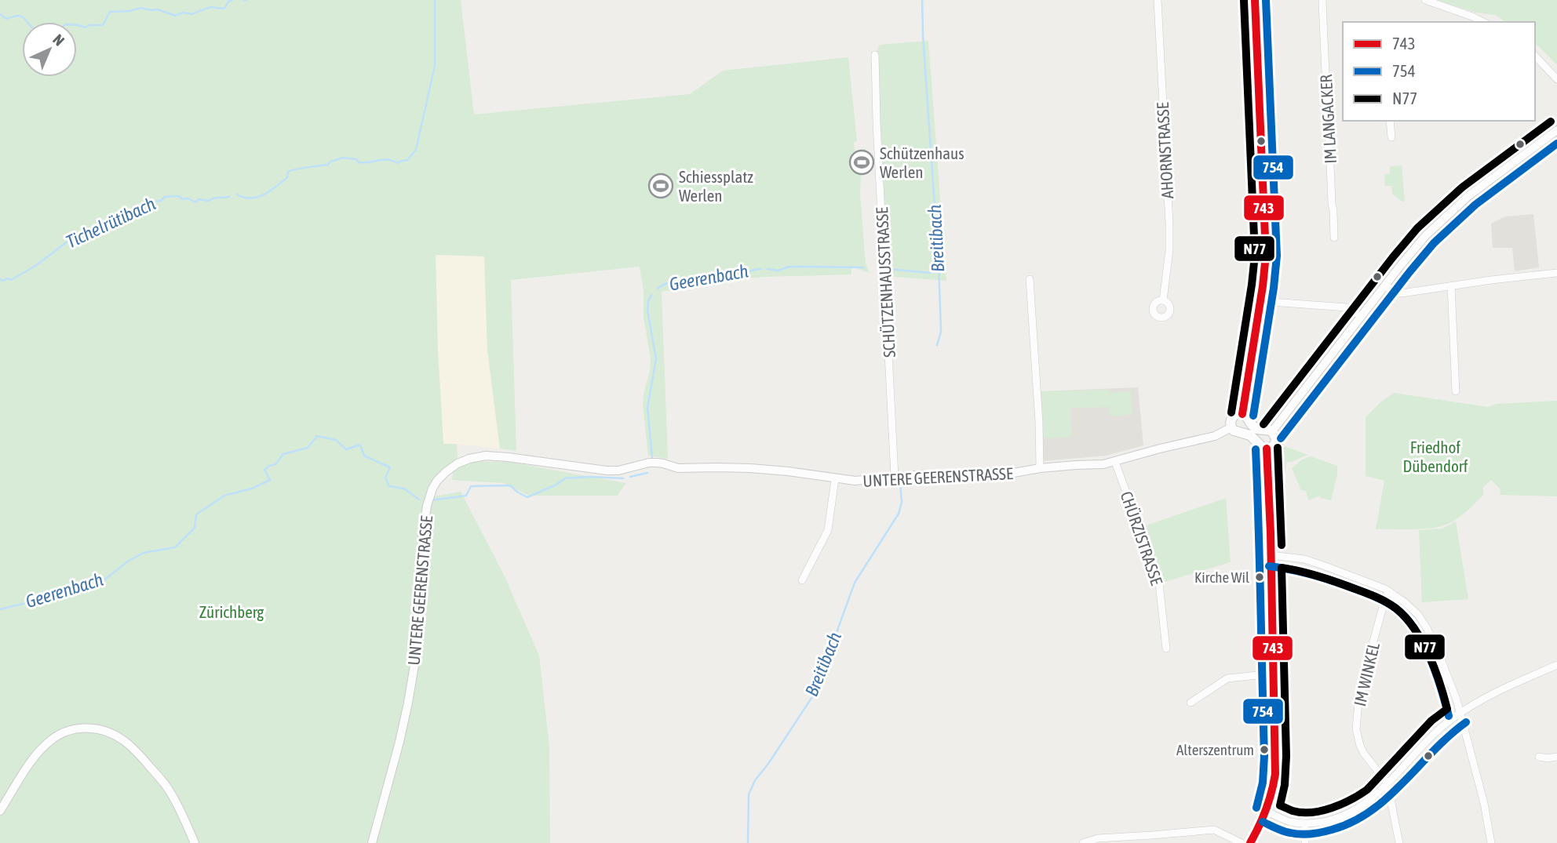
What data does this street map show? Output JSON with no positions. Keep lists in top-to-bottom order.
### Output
{
  "streets": {
    "street": [
      "IM LANGACKER",
      "AHORNSTRASSE",
      "SCHÜTZENHAUSSTRASSE",
      "UNTERE GEERENSTRASSE",
      "CHÜRZISTRASSE",
      "IM WINKEL"
    ]
  },
  "crossings": [
    ["SCHÜTZENHAUSSTRASSE", "UNTERE GEERENSTRASSE"],
    ["UNTERE GEERENSTRASSE", "CHÜRZISTRASSE"]
  ],
  "water": ["Tichelrütibach", "Breitibach", "Geerenbach"],
  "parks": ["Friedhof Dübendorf", "Zürichberg"],
  "places": {
    "sports": ["Schützenhaus Werlen", "Schiessplatz Werlen"],
    "other": ["Kirche Wil", "Alterszentrum"]
  },
  "lines": ["transit line 743", "transit line 754", "transit line N77"],
  "legend": ["743", "754", "N77"],
  "north": "top right"
}
